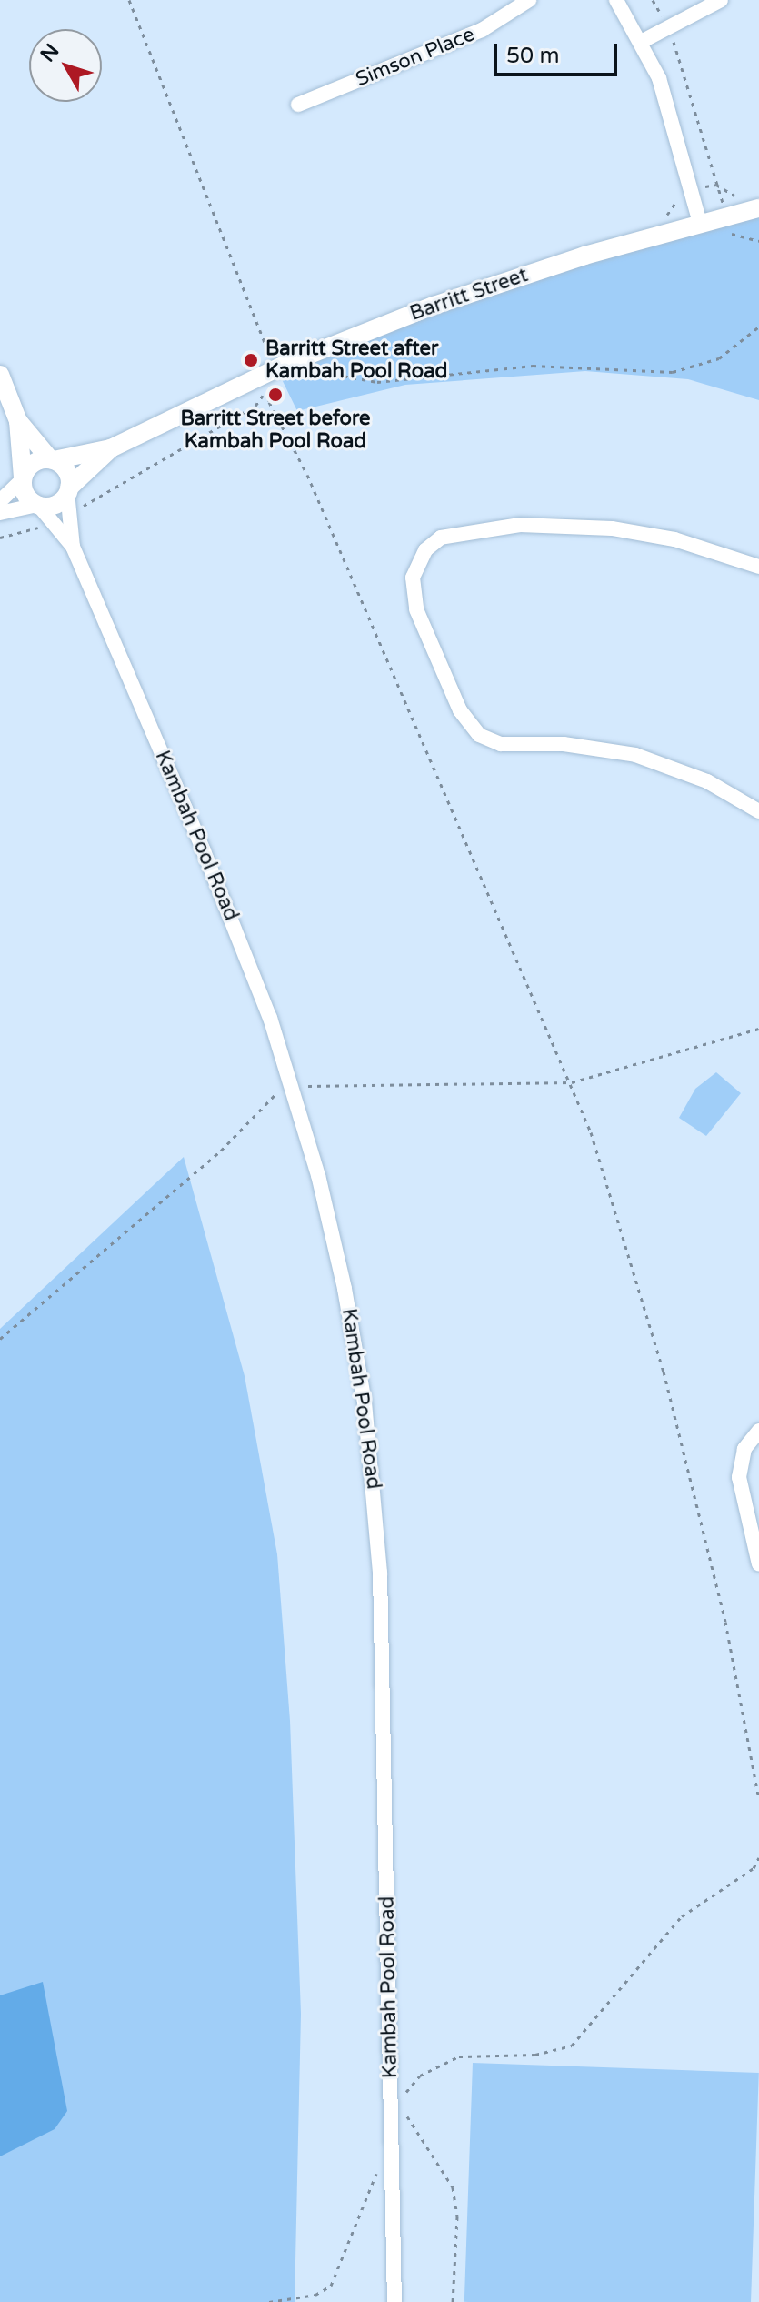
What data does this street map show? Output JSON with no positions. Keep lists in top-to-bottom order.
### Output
{
  "streets": {
    "street": ["Simson Place", "Barritt Street", "Kambah Pool Road"]
  },
  "crossings": [
    ["Barritt Street", "Kambah Pool Road"]
  ],
  "places": ["Barritt Street after Kambah Pool Road", "Barritt Street before Kambah Pool Road"],
  "scale_bar": "50 m",
  "north": "top left"
}
